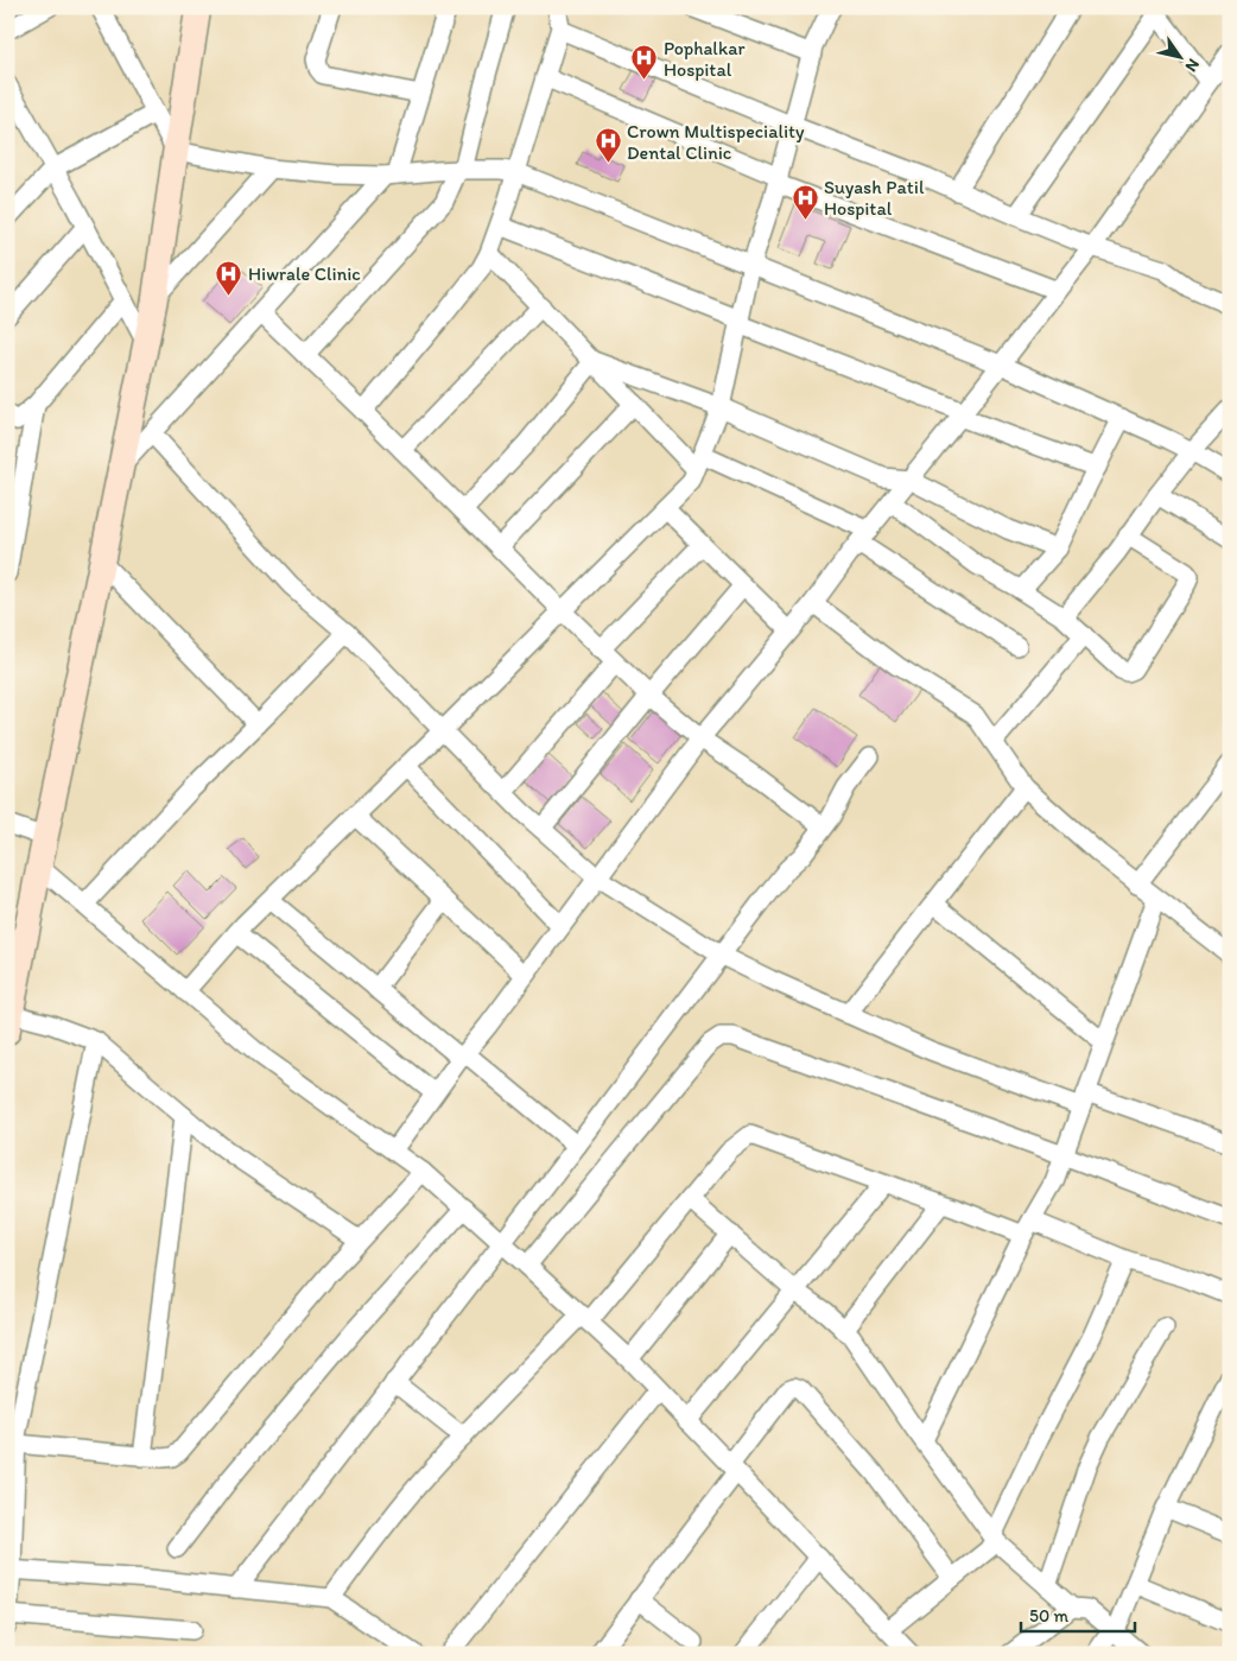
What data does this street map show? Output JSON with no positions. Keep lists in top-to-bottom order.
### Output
{
  "places": {
    "hospital": [
      "Pophalkar Hospital",
      "Crown Multispeciality Dental Clinic",
      "Suyash Patil Hospital",
      "Hiwrale Clinic"
    ]
  },
  "scale_bar": "50 m",
  "north": "bottom right"
}
